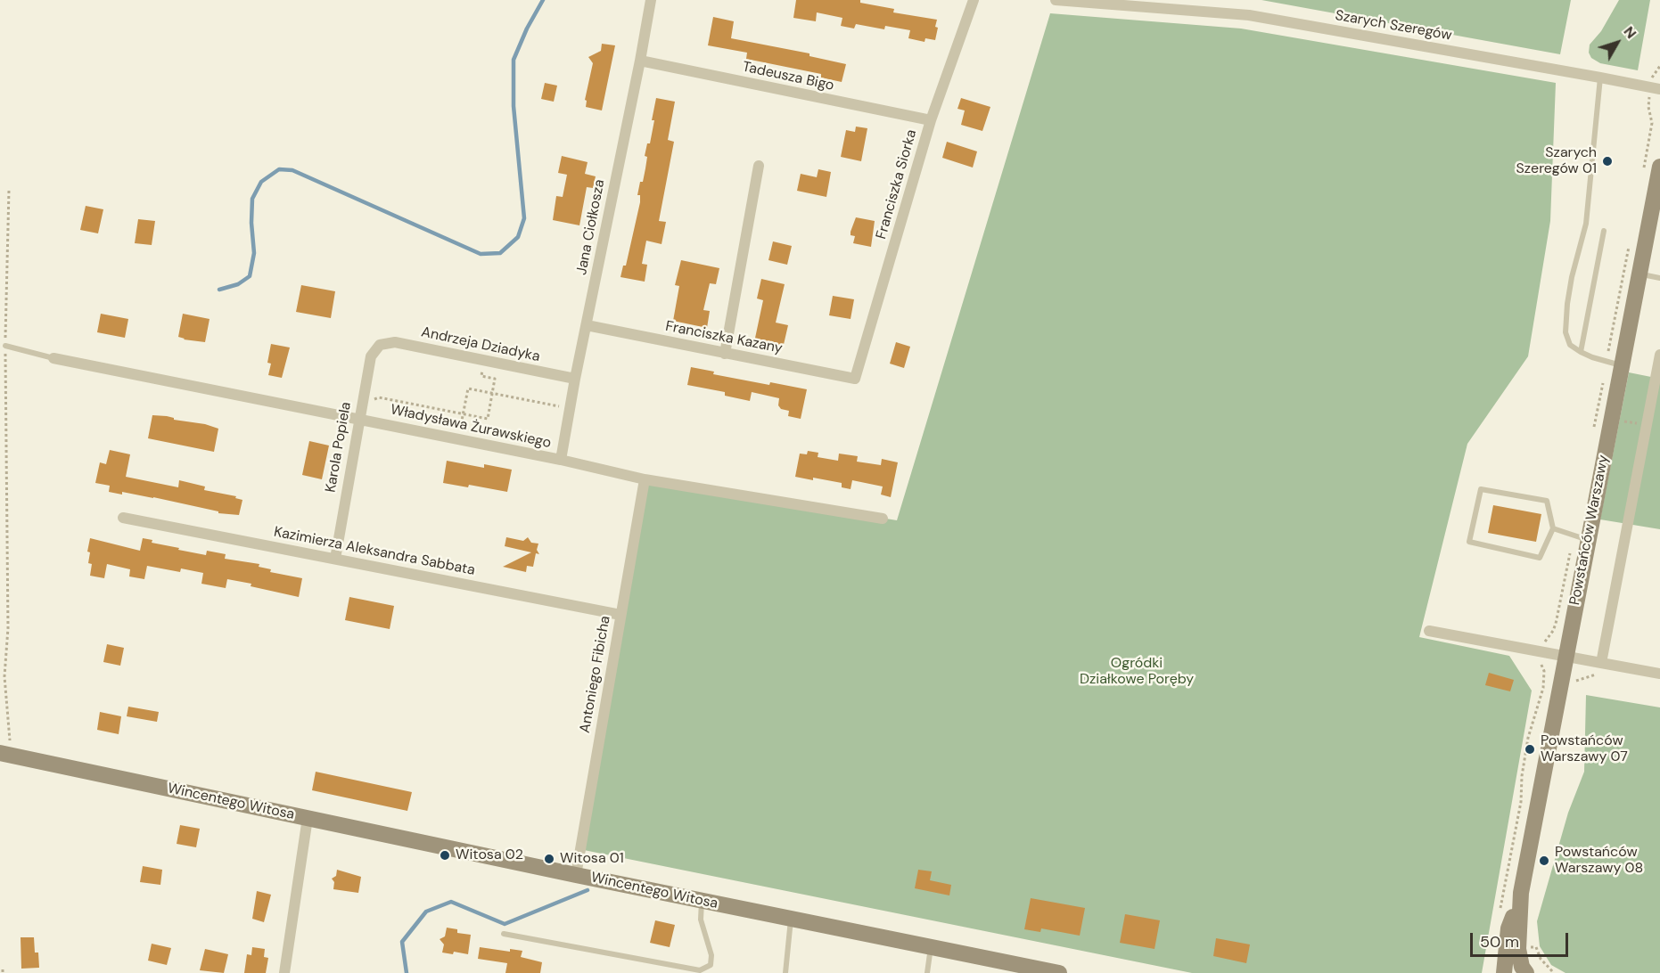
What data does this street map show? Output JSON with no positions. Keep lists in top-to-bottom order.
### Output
{
  "streets": {
    "street": [
      "Szarych Szeregów",
      "Tadeusza Bigo",
      "Franciszka Siorka",
      "Jana Ciołkosza",
      "Franciszka Kazany",
      "Andrzeja Dziadyka",
      "Władysława Żurawskiego",
      "Karola Popiela",
      "Powstańców Warszawy",
      "Kazimierza Aleksandra Sabbata",
      "Antoniego Fibicha",
      "Wincentego Witosa"
    ]
  },
  "crossings": [
    ["Tadeusza Bigo", "Franciszka Siorka"],
    ["Tadeusza Bigo", "Jana Ciołkosza"],
    ["Franciszka Siorka", "Franciszka Kazany"],
    ["Jana Ciołkosza", "Franciszka Kazany"],
    ["Jana Ciołkosza", "Andrzeja Dziadyka"],
    ["Jana Ciołkosza", "Władysława Żurawskiego"],
    ["Andrzeja Dziadyka", "Karola Popiela"],
    ["Władysława Żurawskiego", "Karola Popiela"],
    ["Władysława Żurawskiego", "Antoniego Fibicha"],
    ["Karola Popiela", "Kazimierza Aleksandra Sabbata"],
    ["Kazimierza Aleksandra Sabbata", "Antoniego Fibicha"],
    ["Antoniego Fibicha", "Wincentego Witosa"]
  ],
  "parks": ["Ogródki Działkowe Poręby"],
  "places": [
    "Szarych Szeregów 01",
    "Powstańców Warszawy 07",
    "Witosa 02",
    "Witosa 01",
    "Powstańców Warszawy 08"
  ],
  "scale_bar": "50 m",
  "north": "top right"
}
